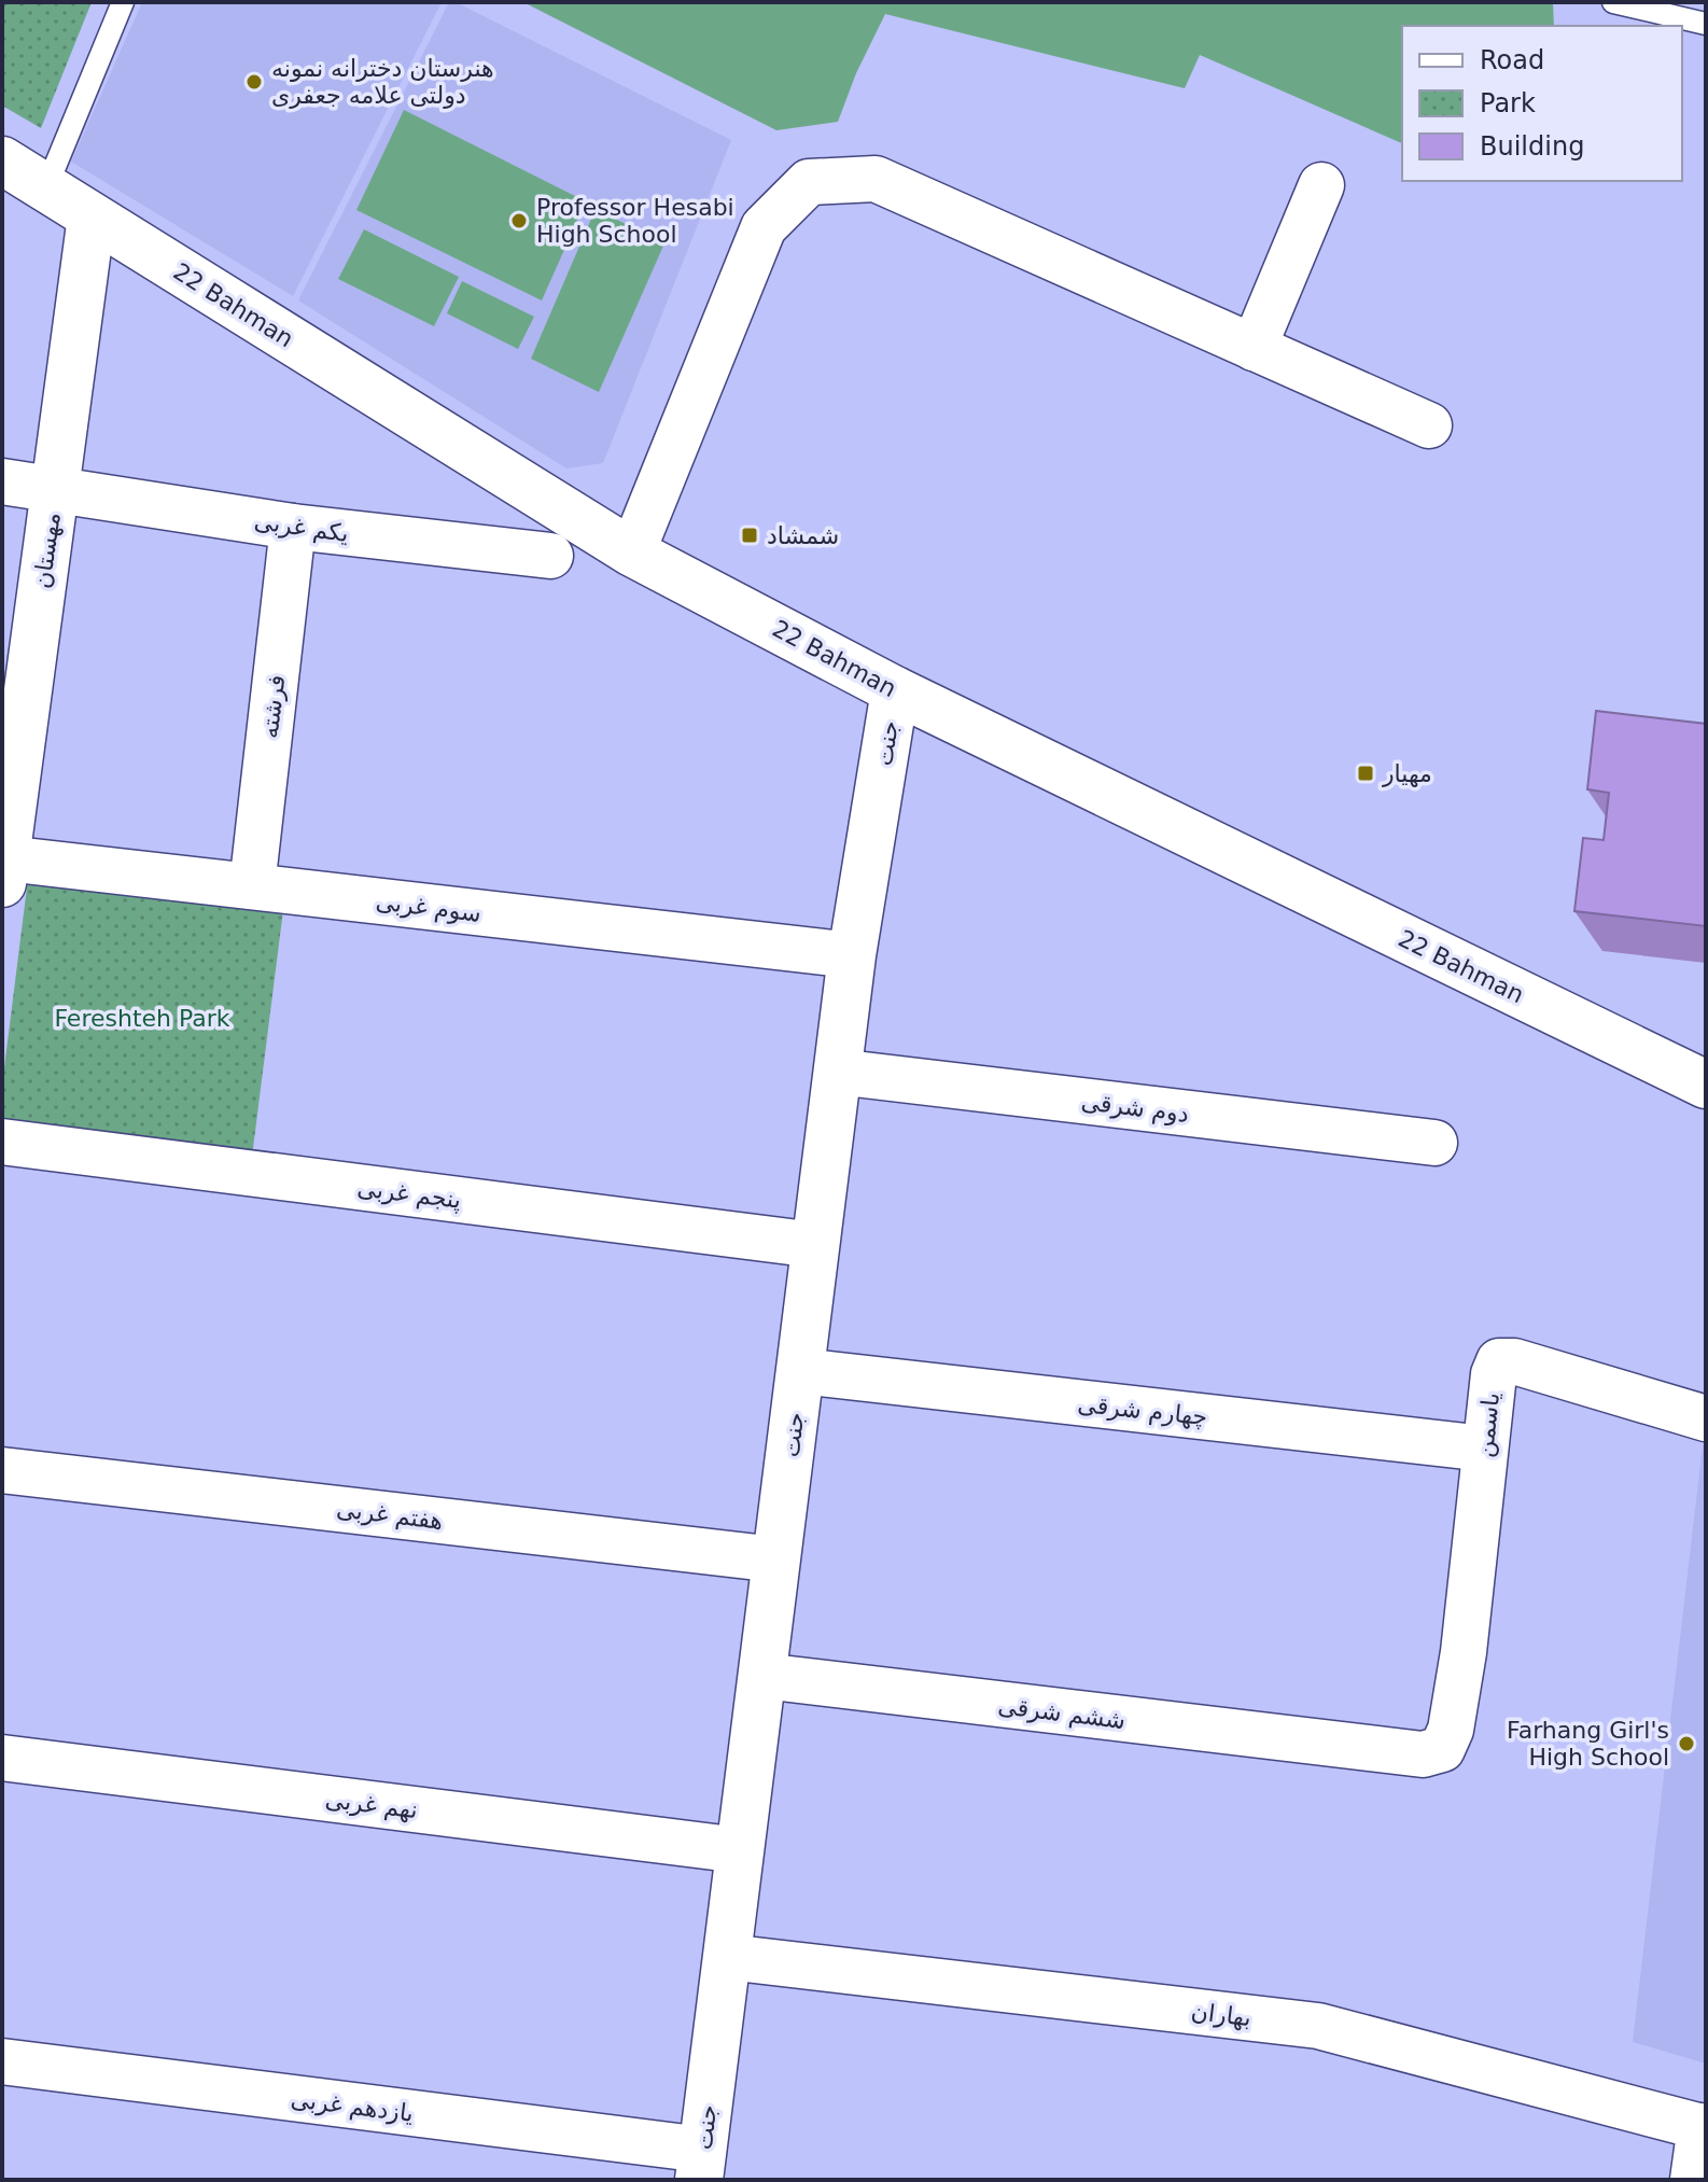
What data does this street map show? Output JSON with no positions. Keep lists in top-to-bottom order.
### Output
{
  "streets": {
    "street": [
      "22 Bahman",
      "یکم غربی",
      "مهستان",
      "فرشته",
      "جنت",
      "سوم غربی",
      "دوم شرقی",
      "پنجم غربی",
      "چهارم شرقی",
      "یاسمن",
      "هفتم غربی",
      "ششم شرقی",
      "نهم غربی",
      "بهاران",
      "یازدهم غربی"
    ]
  },
  "crossings": [
    ["22 Bahman", "مهستان"],
    ["22 Bahman", "جنت"],
    ["یکم غربی", "مهستان"],
    ["یکم غربی", "فرشته"],
    ["مهستان", "سوم غربی"],
    ["فرشته", "سوم غربی"],
    ["جنت", "سوم غربی"],
    ["جنت", "دوم شرقی"],
    ["جنت", "پنجم غربی"],
    ["جنت", "چهارم شرقی"],
    ["جنت", "هفتم غربی"],
    ["جنت", "ششم شرقی"],
    ["جنت", "نهم غربی"],
    ["جنت", "بهاران"],
    ["جنت", "یازدهم غربی"],
    ["چهارم شرقی", "یاسمن"],
    ["یاسمن", "ششم شرقی"]
  ],
  "parks": ["Fereshteh Park"],
  "places": {
    "other": ["هنرستان دخترانه نمونه دولتی علامه جعفری", "Professor Hesabi High School", "Farhang Girl's High School"],
    "transit": ["شمشاد", "مهیار"]
  },
  "legend": ["Road", "Park", "Building"]
}
